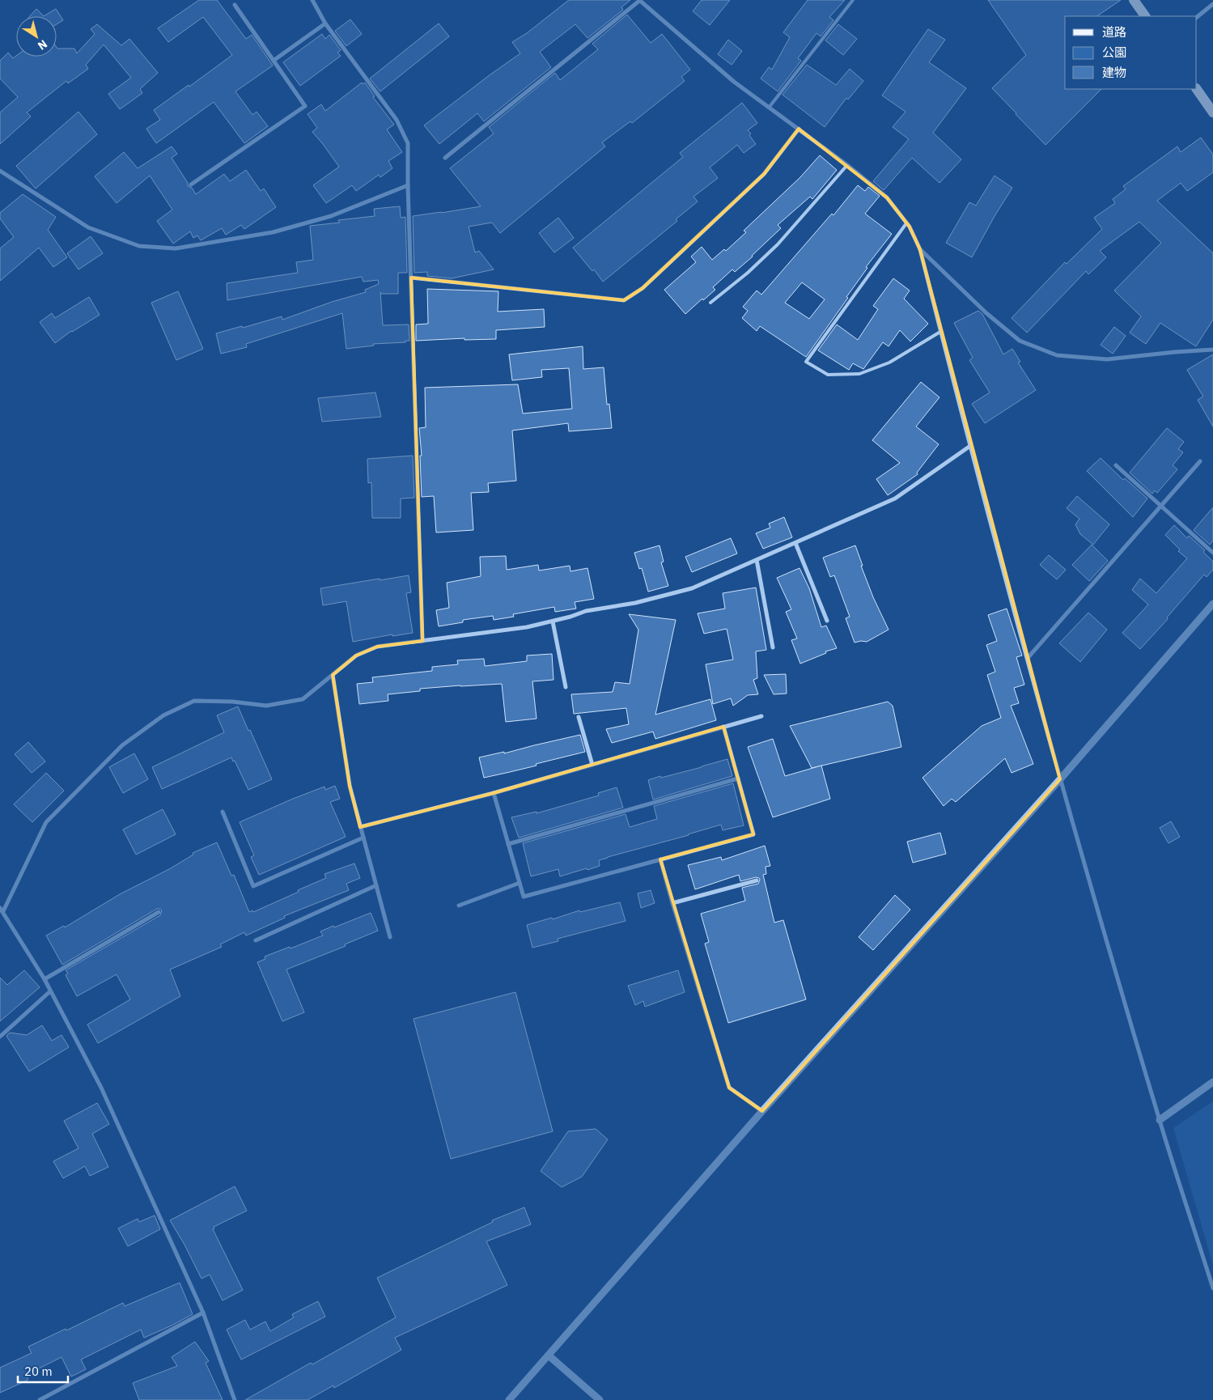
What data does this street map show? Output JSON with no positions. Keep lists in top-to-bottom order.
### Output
{
  "legend": ["道路", "公園", "建物"],
  "scale_bar": "20 m",
  "north": "bottom right"
}
